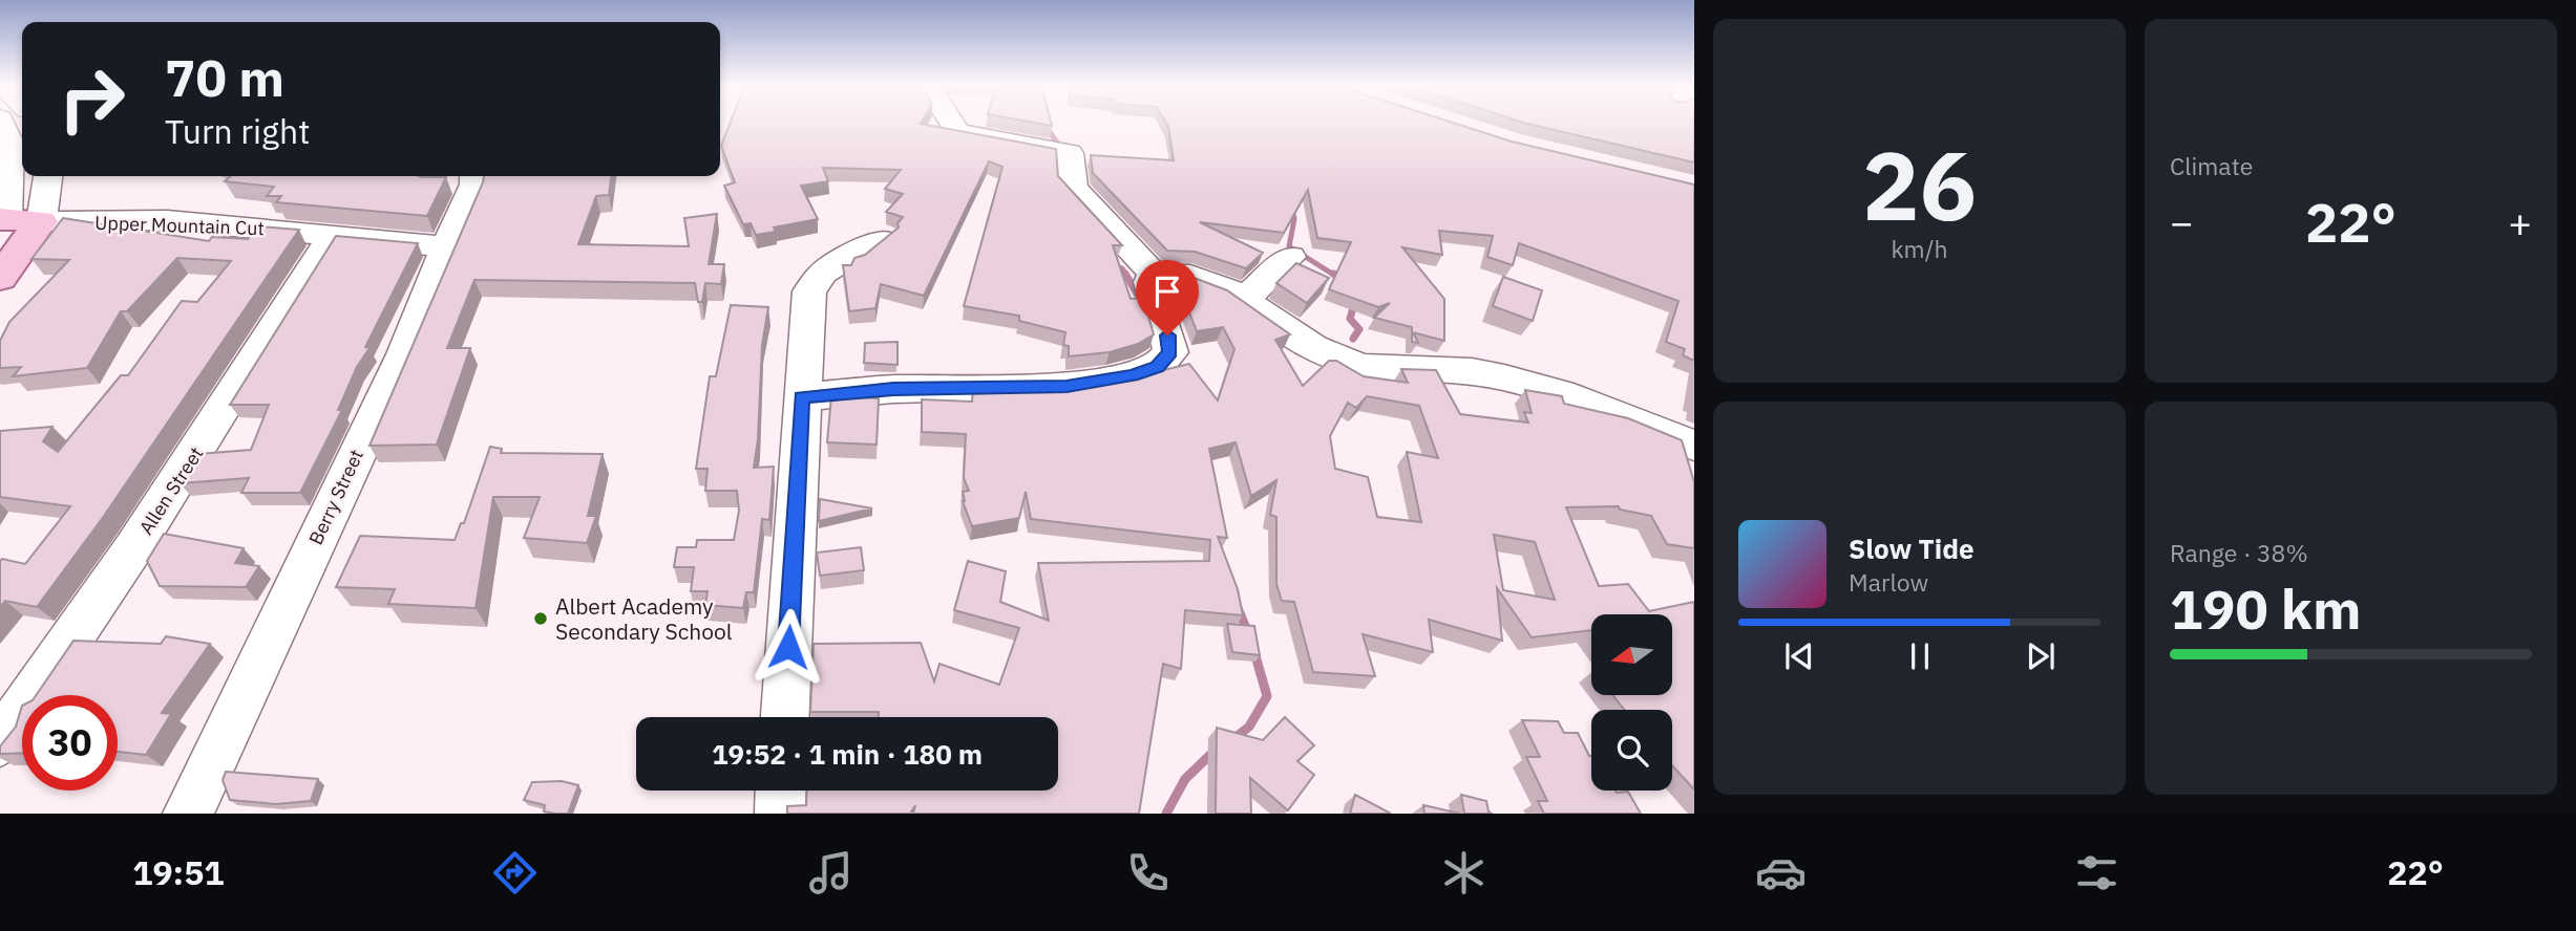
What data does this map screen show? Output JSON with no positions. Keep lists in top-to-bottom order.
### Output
{
  "streets": {
    "street": ["Upper Mountain Cut", "Allen Street", "Berry Street"]
  },
  "crossings": [
    ["Upper Mountain Cut", "Allen Street"],
    ["Upper Mountain Cut", "Berry Street"]
  ],
  "places": ["Albert Academy Secondary School"],
  "north": "left",
  "page": {
    "tile": [
      ["26", "km/h"],
      "Climate",
      ["Range · 38%", "190 km"]
    ],
    "turn": ["70 m", "Turn right"],
    "heat": ["−", "22°", "+"],
    "song": ["Slow Tide", "Marlow"],
    "limit": "30",
    "trip": "19:52 · 1 min · 180 m",
    "tabs": ["19:51", "22°"]
  }
}
